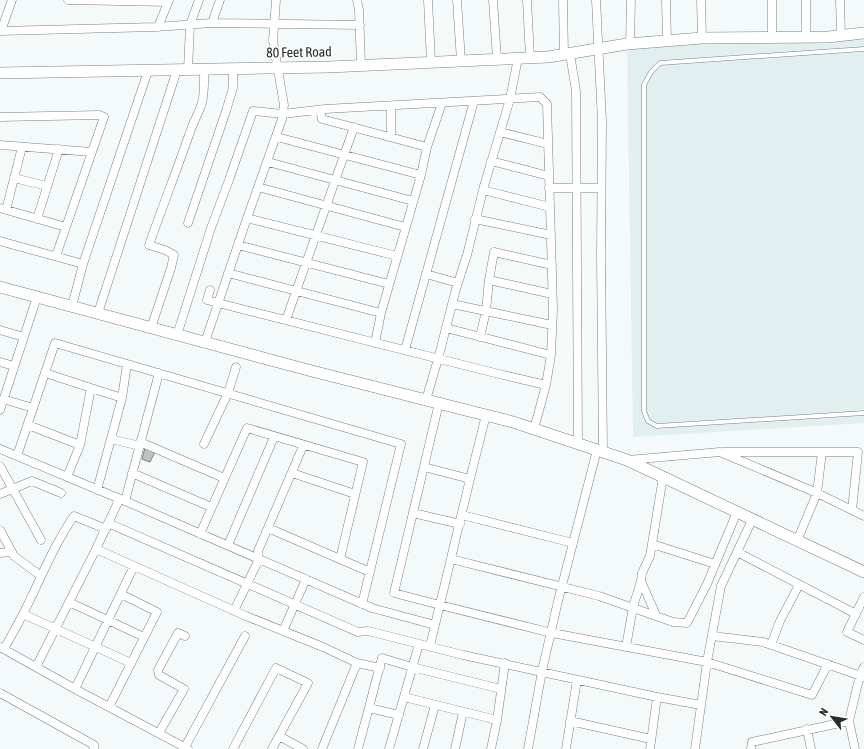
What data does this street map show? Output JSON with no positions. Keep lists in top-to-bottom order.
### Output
{
  "streets": {
    "street": ["80 Feet Road"]
  },
  "north": "top left"
}
